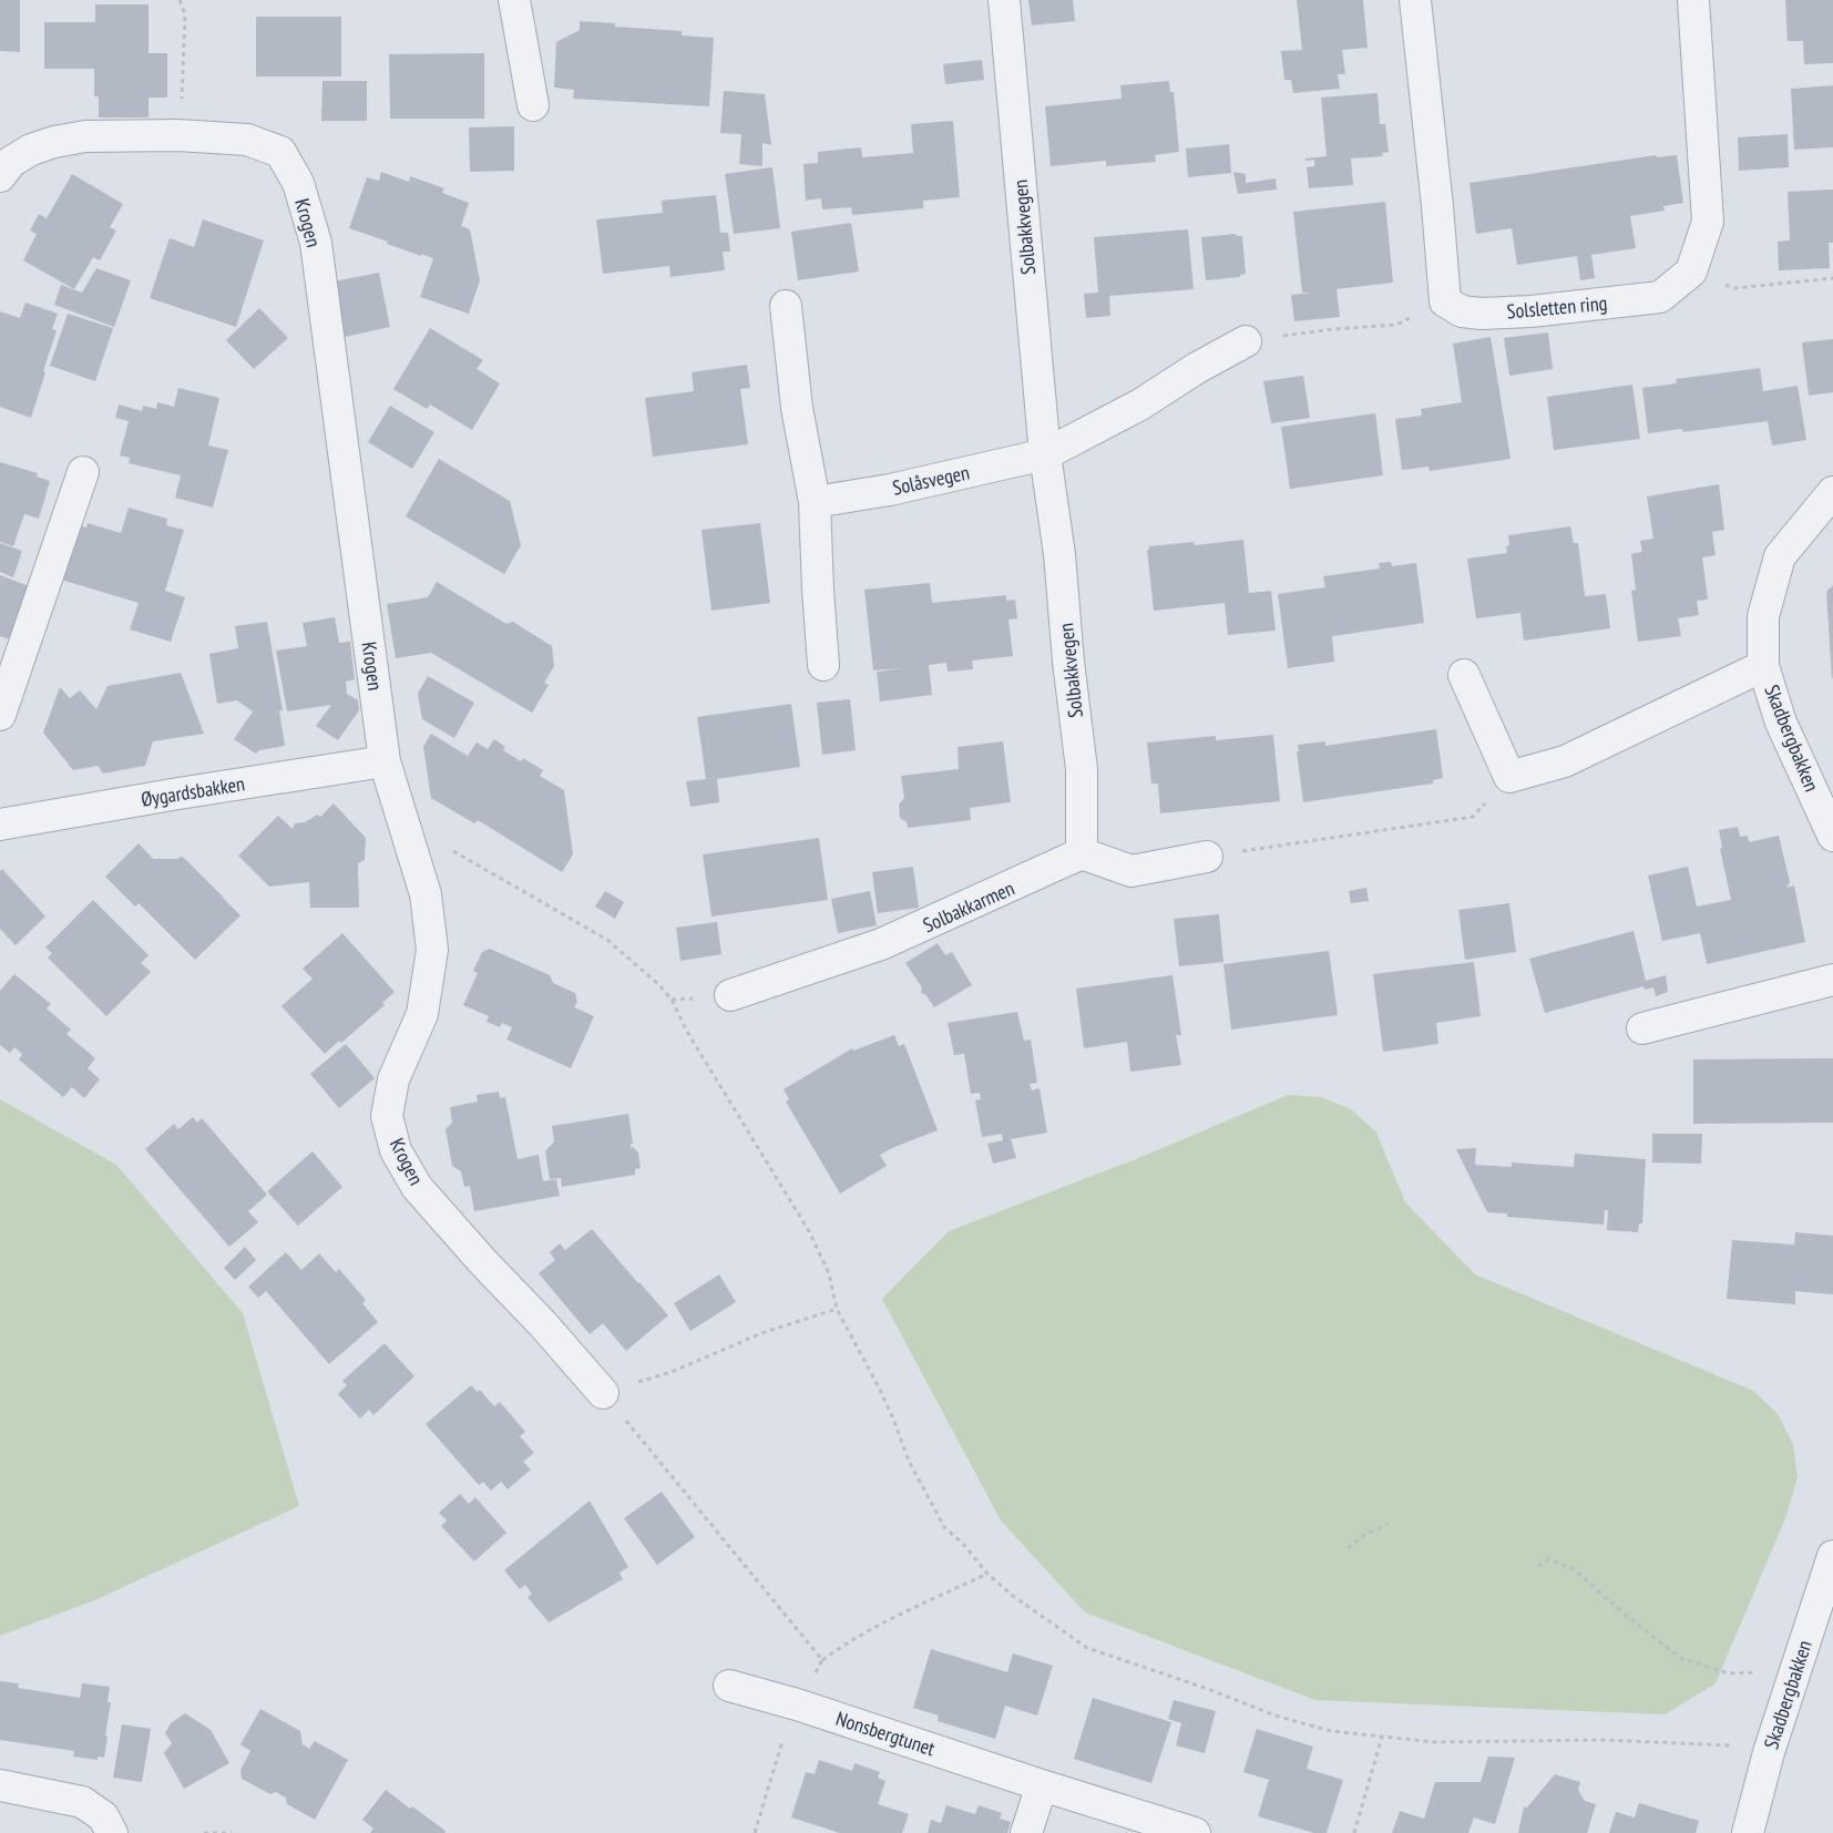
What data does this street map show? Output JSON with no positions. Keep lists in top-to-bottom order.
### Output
{
  "streets": {
    "street": [
      "Krogen",
      "Solbakkvegen",
      "Solsletten ring",
      "Solåsvegen",
      "Skadbergbakken",
      "Øygardsbakken",
      "Solbakkarmen",
      "Nonsbergtunet"
    ]
  },
  "crossings": [
    ["Krogen", "Øygardsbakken"],
    ["Solbakkvegen", "Solåsvegen"],
    ["Solbakkvegen", "Solbakkarmen"]
  ]
}
